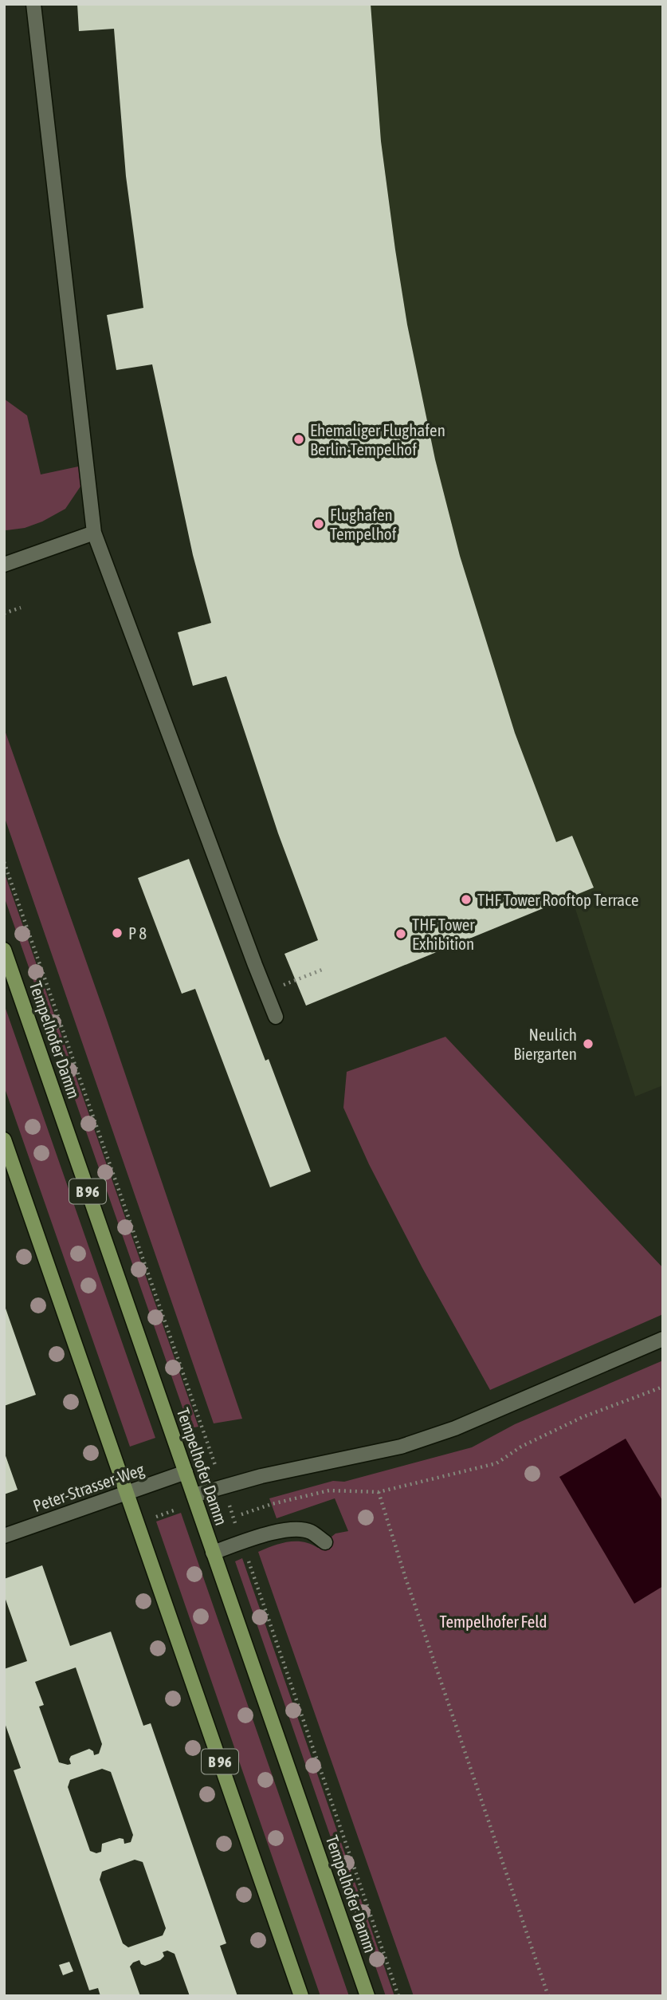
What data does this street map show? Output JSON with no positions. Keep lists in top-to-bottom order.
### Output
{
  "streets": {
    "main road": ["Tempelhofer Damm", "B 96"],
    "street": ["Peter-Strasser-Weg"]
  },
  "crossings": [
    ["Tempelhofer Damm", "Peter-Strasser-Weg"],
    ["B 96", "Peter-Strasser-Weg"]
  ],
  "parks": ["Tempelhofer Feld"],
  "places": [
    "Ehemaliger Flughafen Berlin-Tempelhof",
    "Flughafen Tempelhof",
    "THF Tower Rooftop Terrace",
    "P 8",
    "THF Tower Exhibition",
    "Neulich Biergarten"
  ]
}
